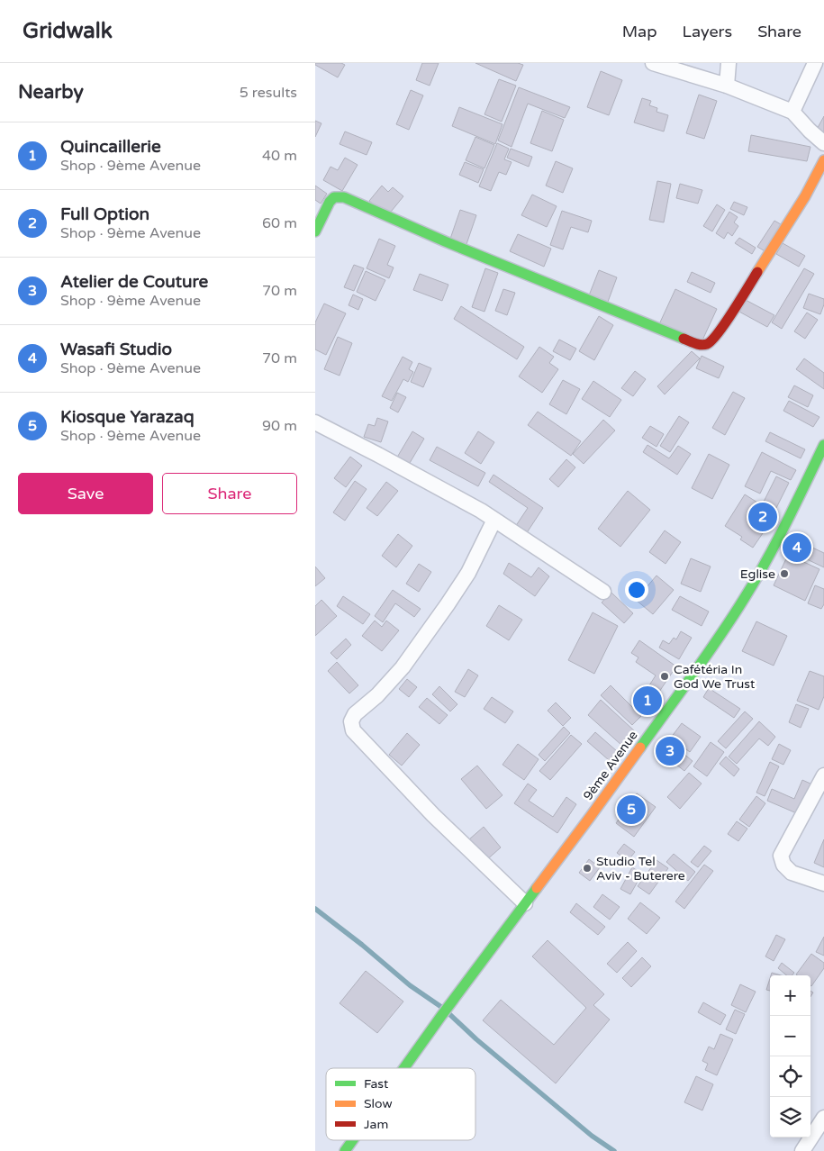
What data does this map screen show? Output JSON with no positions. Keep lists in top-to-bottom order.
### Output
{
  "streets": {
    "street": ["9ème Avenue"]
  },
  "places": ["Eglise", "Cafétéria In God We Trust", "Studio Tel Aviv - Buterere"],
  "legend": ["Fast", "Slow", "Jam"],
  "page": {
    "header": "Gridwalk",
    "nav": ["Map", "Layers", "Share"],
    "heading": ["Nearby", "5 results"],
    "list": [
      {
        "mark": "1",
        "name": "Quincaillerie",
        "note": "Shop · 9ème Avenue",
        "value": "40 m"
      },
      {
        "mark": "2",
        "name": "Full Option",
        "note": "Shop · 9ème Avenue",
        "value": "60 m"
      },
      {
        "mark": "3",
        "name": "Atelier de Couture",
        "note": "Shop · 9ème Avenue",
        "value": "70 m"
      },
      {
        "mark": "4",
        "name": "Wasafi Studio",
        "note": "Shop · 9ème Avenue",
        "value": "70 m"
      },
      {
        "mark": "5",
        "name": "Kiosque Yarazaq",
        "note": "Shop · 9ème Avenue",
        "value": "90 m"
      }
    ],
    "buttons": ["Save", "Share"],
    "pins": [
      "2",
      "4",
      "1",
      "3",
      "5"
    ],
    "map_buttons": ["+", "−"]
  }
}
